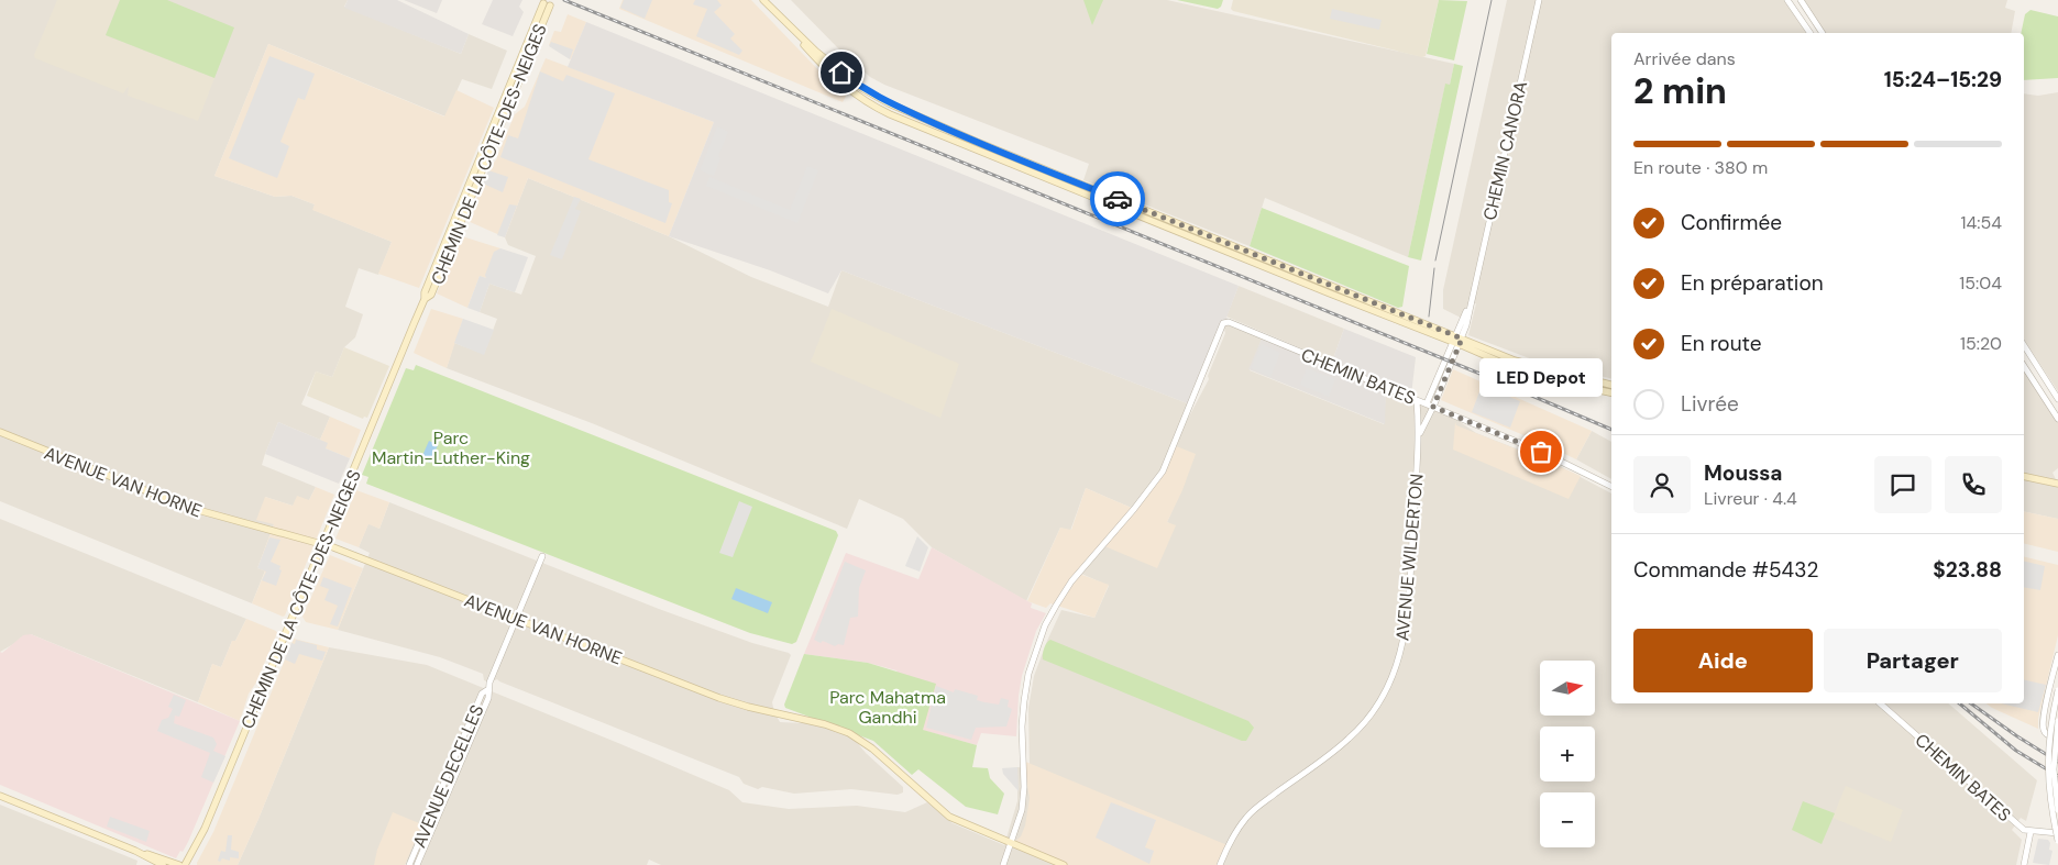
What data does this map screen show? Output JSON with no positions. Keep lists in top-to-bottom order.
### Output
{
  "streets": {
    "main road": ["CHEMIN DE LA CÔTE-DES-NEIGES", "AVENUE VAN HORNE"],
    "street": [
      "CHEMIN CANORA",
      "CHEMIN BATES",
      "AVENUE WILDERTON",
      "AVENUE DECELLES"
    ]
  },
  "crossings": [
    ["CHEMIN CANORA", "AVENUE WILDERTON"],
    ["CHEMIN DE LA CÔTE-DES-NEIGES", "AVENUE VAN HORNE"],
    ["CHEMIN BATES", "AVENUE VAN HORNE"],
    ["CHEMIN BATES", "AVENUE WILDERTON"],
    ["AVENUE VAN HORNE", "AVENUE DECELLES"]
  ],
  "parks": ["Parc Martin-Luther-King", "Parc Mahatma Gandhi"],
  "places": ["LED Depot"],
  "north": "right",
  "page": {
    "heading": ["2 min", "Arrivée dans", "15:24–15:29"],
    "panel": [
      "Moussa",
      "Livreur · 4.4",
      "Commande #5432",
      "$23.88"
    ],
    "bar": "En route · 380 m",
    "list": [
      ["Confirmée", "14:54"],
      ["En préparation", "15:04"],
      ["En route", "15:20"],
      "Livrée"
    ],
    "bubble": "LED Depot",
    "buttons": ["Aide", "Partager"],
    "map_buttons": ["+", "−"]
  }
}
